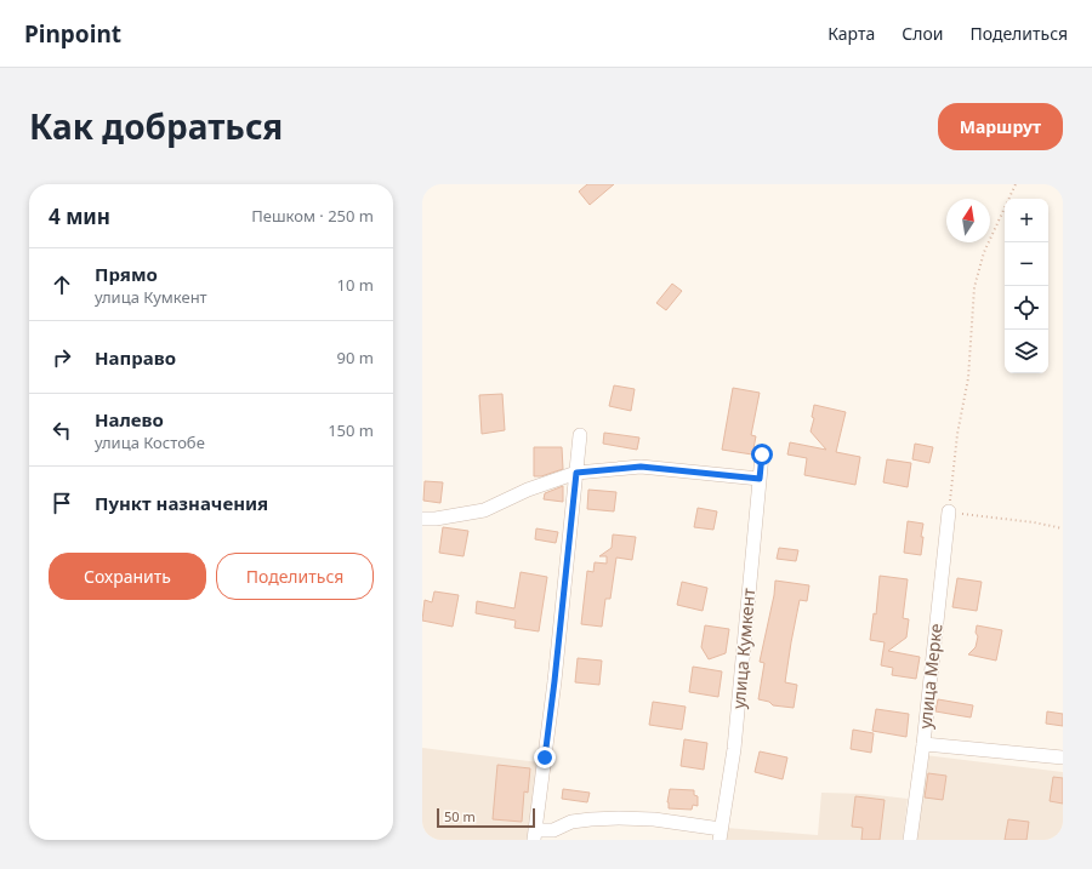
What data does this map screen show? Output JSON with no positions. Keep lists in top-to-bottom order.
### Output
{
  "streets": {
    "street": ["улица Кумкент", "улица Мерке"]
  },
  "scale_bar": "50 m",
  "north": "top",
  "page": {
    "header": "Pinpoint",
    "nav": ["Карта", "Слои", "Поделиться"],
    "title": "Как добраться",
    "buttons": [
      "Маршрут",
      ["Сохранить", "Поделиться"]
    ],
    "heading": ["4 мин", "Пешком · 250 m"],
    "map_buttons": ["+", "−"],
    "list": [
      ["Прямо", "улица Кумкент", "10 m"],
      ["Направо", "90 m"],
      ["Налево", "улица Костобе", "150 m"],
      "Пункт назначения"
    ],
    "scale": "50 m"
  }
}
